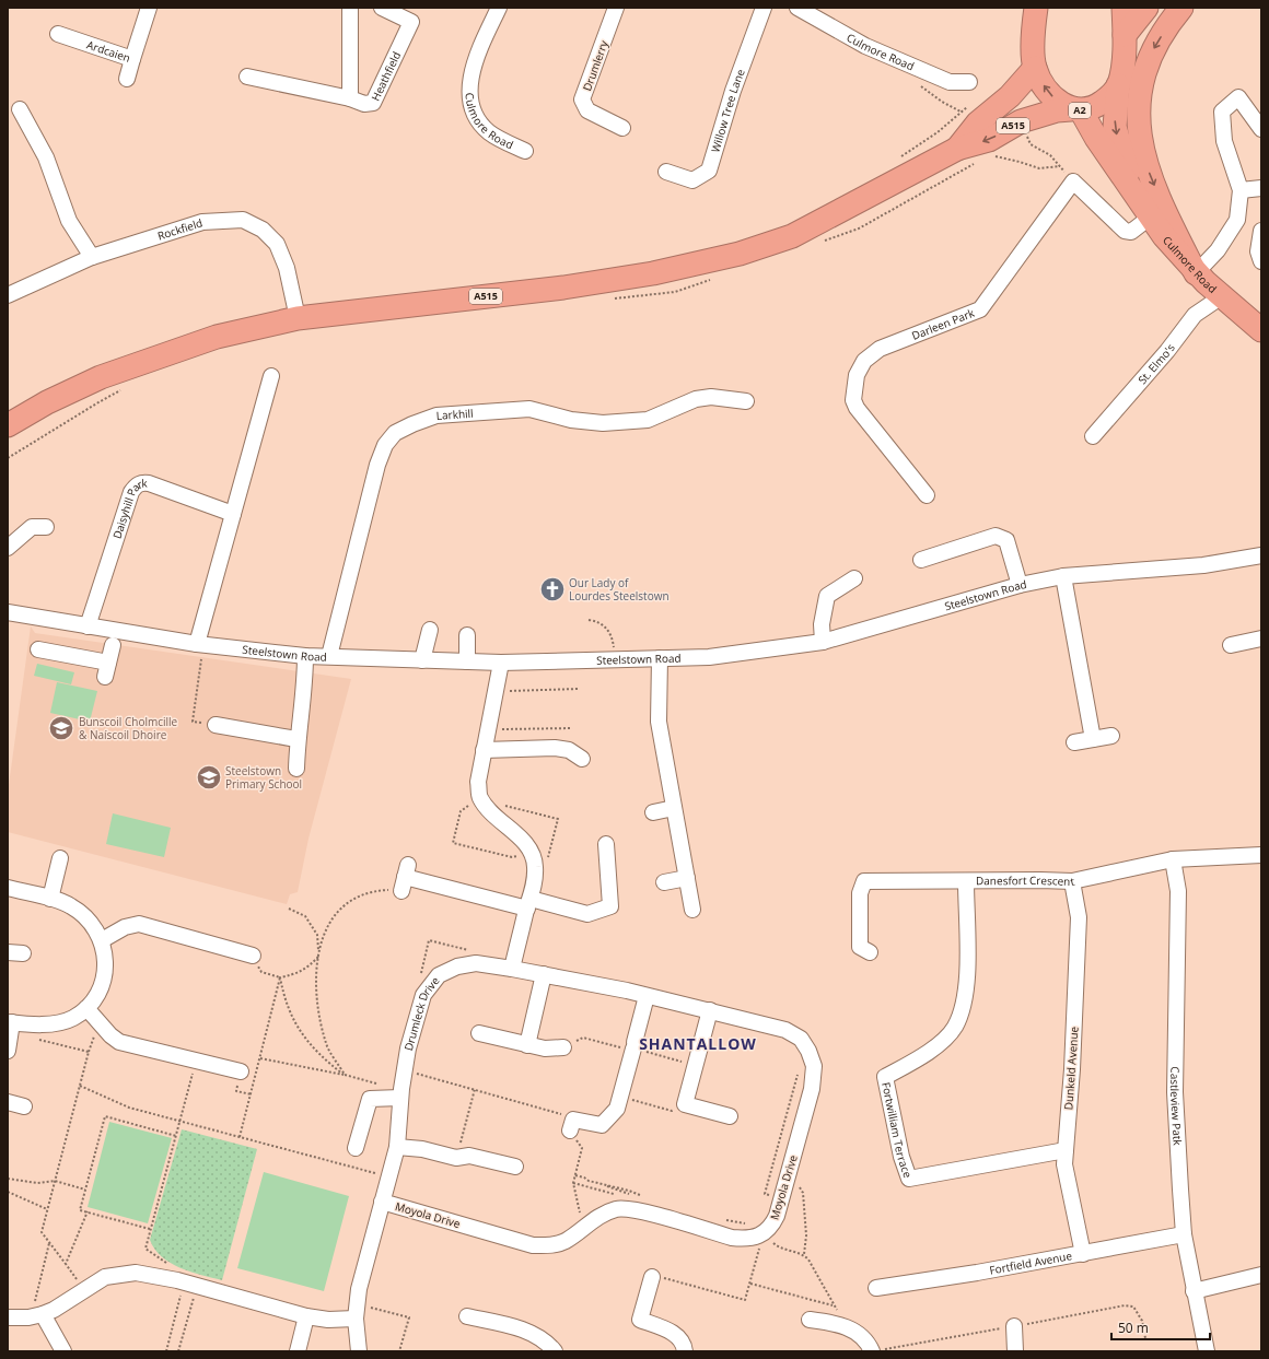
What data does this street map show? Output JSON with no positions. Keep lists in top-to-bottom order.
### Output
{
  "streets": {
    "highway": ["Culmore Road", "A2", "A515"],
    "street": [
      "Ardcaien",
      "Drumlerry",
      "Heathfield",
      "Willow Tree Lane",
      "Rockfield",
      "Darleen Park",
      "St. Elmo's",
      "Larkhill",
      "Daisyhill Park",
      "Steelstown Road",
      "Danesfort Crescent",
      "Drumleck Drive",
      "Dunkeld Avenue",
      "Castleview Patk",
      "Fortwilliam Terrace",
      "Moyola Drive",
      "Fortfield Avenue"
    ]
  },
  "crossings": [
    ["Culmore Road", "A2"],
    ["Culmore Road", "A515"],
    ["Culmore Road", "St. Elmo's"],
    ["A2", "A515"],
    ["A515", "Rockfield"],
    ["Larkhill", "Steelstown Road"],
    ["Daisyhill Park", "Steelstown Road"],
    ["Danesfort Crescent", "Dunkeld Avenue"],
    ["Danesfort Crescent", "Castleview Patk"],
    ["Danesfort Crescent", "Fortwilliam Terrace"],
    ["Drumleck Drive", "Moyola Drive"],
    ["Dunkeld Avenue", "Fortwilliam Terrace"],
    ["Dunkeld Avenue", "Fortfield Avenue"],
    ["Castleview Patk", "Fortfield Avenue"]
  ],
  "districts": ["SHANTALLOW"],
  "places": {
    "church": ["Our Lady of Lourdes Steelstown"],
    "school or university": ["Bunscoil Cholmcille & Naíscoil Dhoire", "Steelstown Primary School"]
  },
  "scale_bar": "50 m"
}
